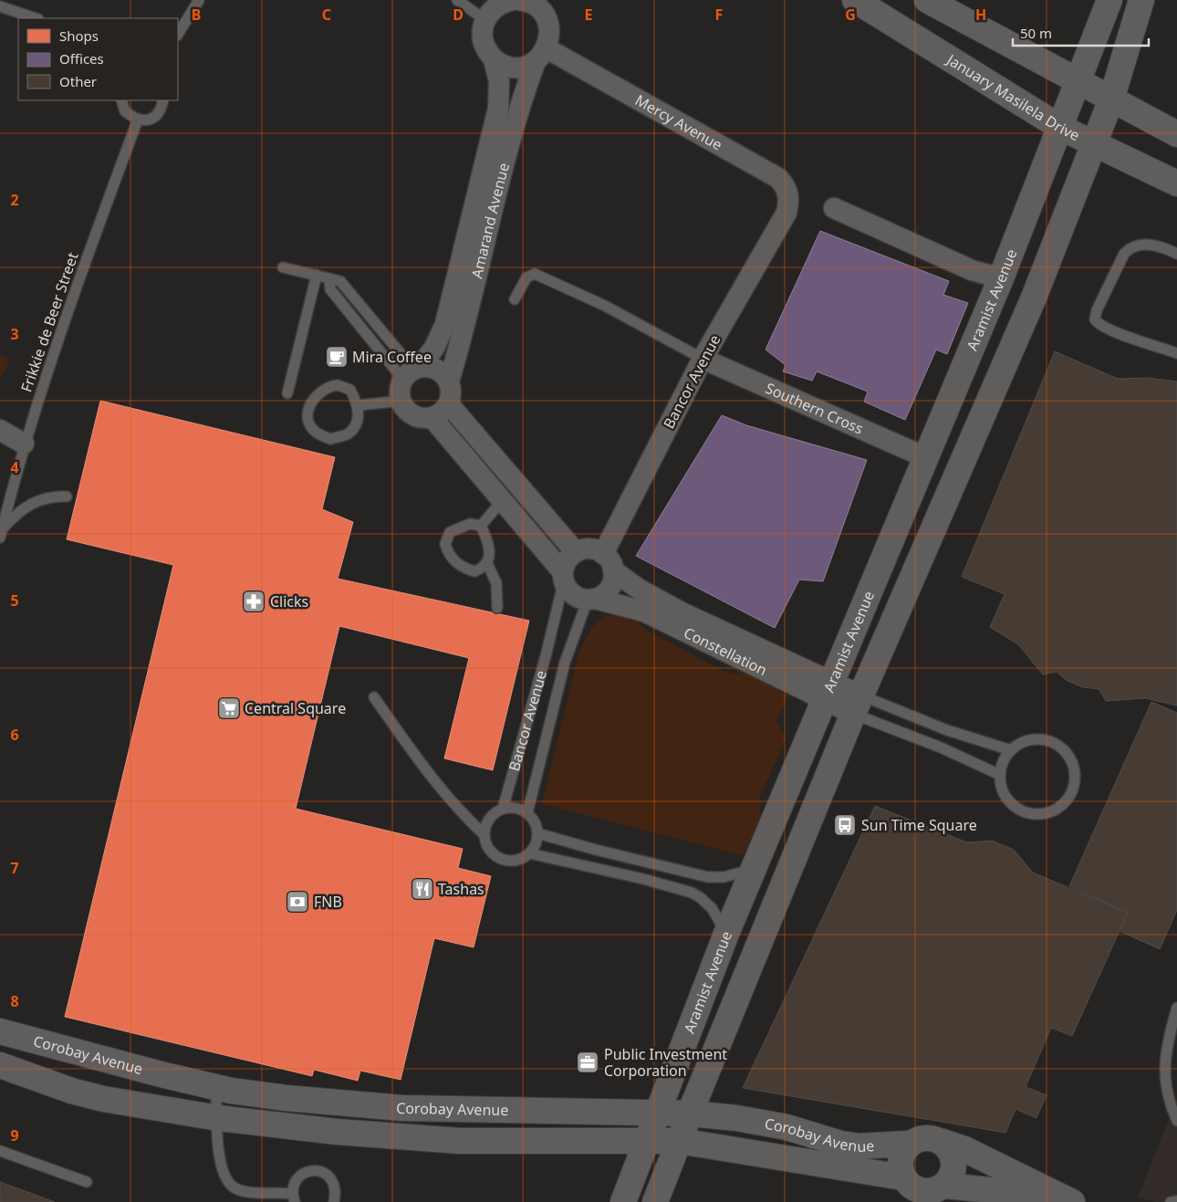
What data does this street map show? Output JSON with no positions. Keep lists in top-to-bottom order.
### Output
{
  "streets": {
    "street": [
      "January Masilela Drive",
      "Mercy Avenue",
      "Amarand Avenue",
      "Aramist Avenue",
      "Bancor Avenue",
      "Southern Cross",
      "Constellation",
      "Corobay Avenue"
    ],
    "lane": ["Frikkie de Beer Street"]
  },
  "crossings": [
    ["January Masilela Drive", "Aramist Avenue"],
    ["Mercy Avenue", "Amarand Avenue"],
    ["Mercy Avenue", "Bancor Avenue"],
    ["Aramist Avenue", "Southern Cross"],
    ["Aramist Avenue", "Constellation"],
    ["Aramist Avenue", "Corobay Avenue"],
    ["Bancor Avenue", "Southern Cross"],
    ["Bancor Avenue", "Constellation"]
  ],
  "places": {
    "cafe": ["Mira Coffee"],
    "pharmacy": ["Clicks"],
    "supermarket": ["Central Square"],
    "bus stop": ["Sun Time Square"],
    "restaurant": ["Tashas"],
    "bank": ["FNB"],
    "office": ["Public Investment Corporation"]
  },
  "legend": ["Shops", "Offices", "Other"],
  "scale_bar": "50 m",
  "grid": {
    "columns": [
      "B",
      "C",
      "D",
      "E",
      "F",
      "G",
      "H"
    ],
    "rows": [
      "2",
      "3",
      "4",
      "5",
      "6",
      "7",
      "8",
      "9"
    ]
  }
}
